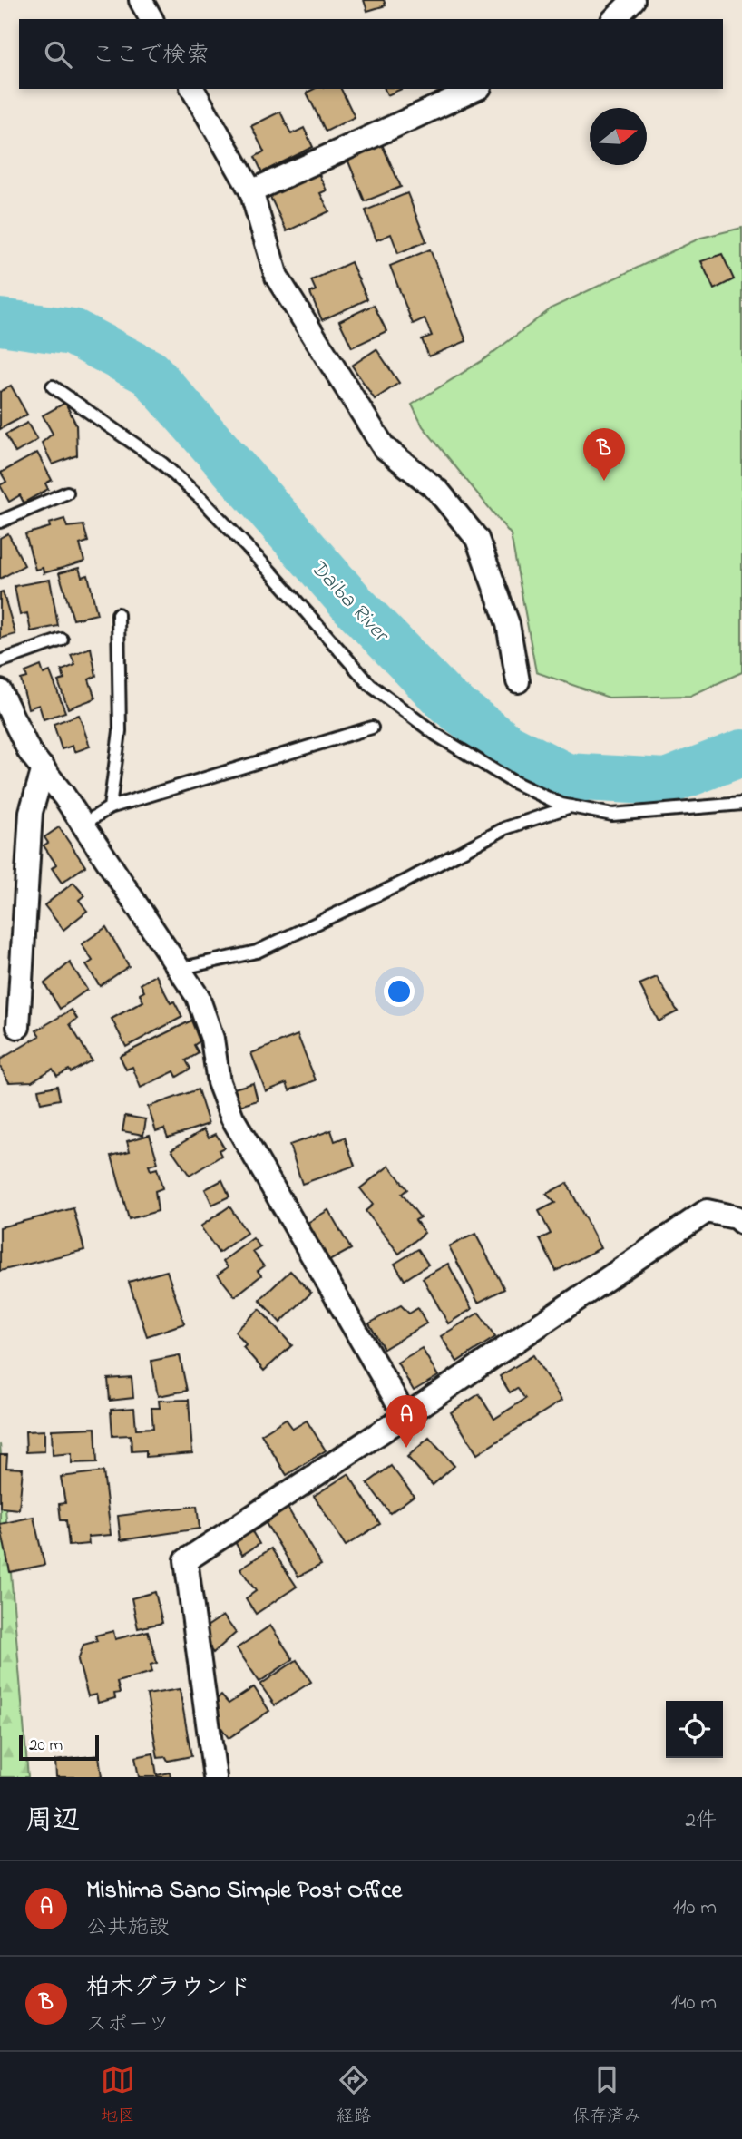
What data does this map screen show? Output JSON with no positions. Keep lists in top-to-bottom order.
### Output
{
  "water": ["Daiba River"],
  "scale_bar": "20 m",
  "north": "right",
  "page": {
    "search": "ここで検索",
    "pins": ["B", "A"],
    "scale": "20 m",
    "heading": ["周辺", "2件"],
    "list": [
      {
        "mark": "A",
        "name": "Mishima Sano Simple Post Office",
        "note": "公共施設",
        "value": "110 m"
      },
      {
        "mark": "B",
        "name": "柏木グラウンド",
        "note": "スポーツ",
        "value": "140 m"
      }
    ],
    "nav": ["地図", "経路", "保存済み"]
  }
}
